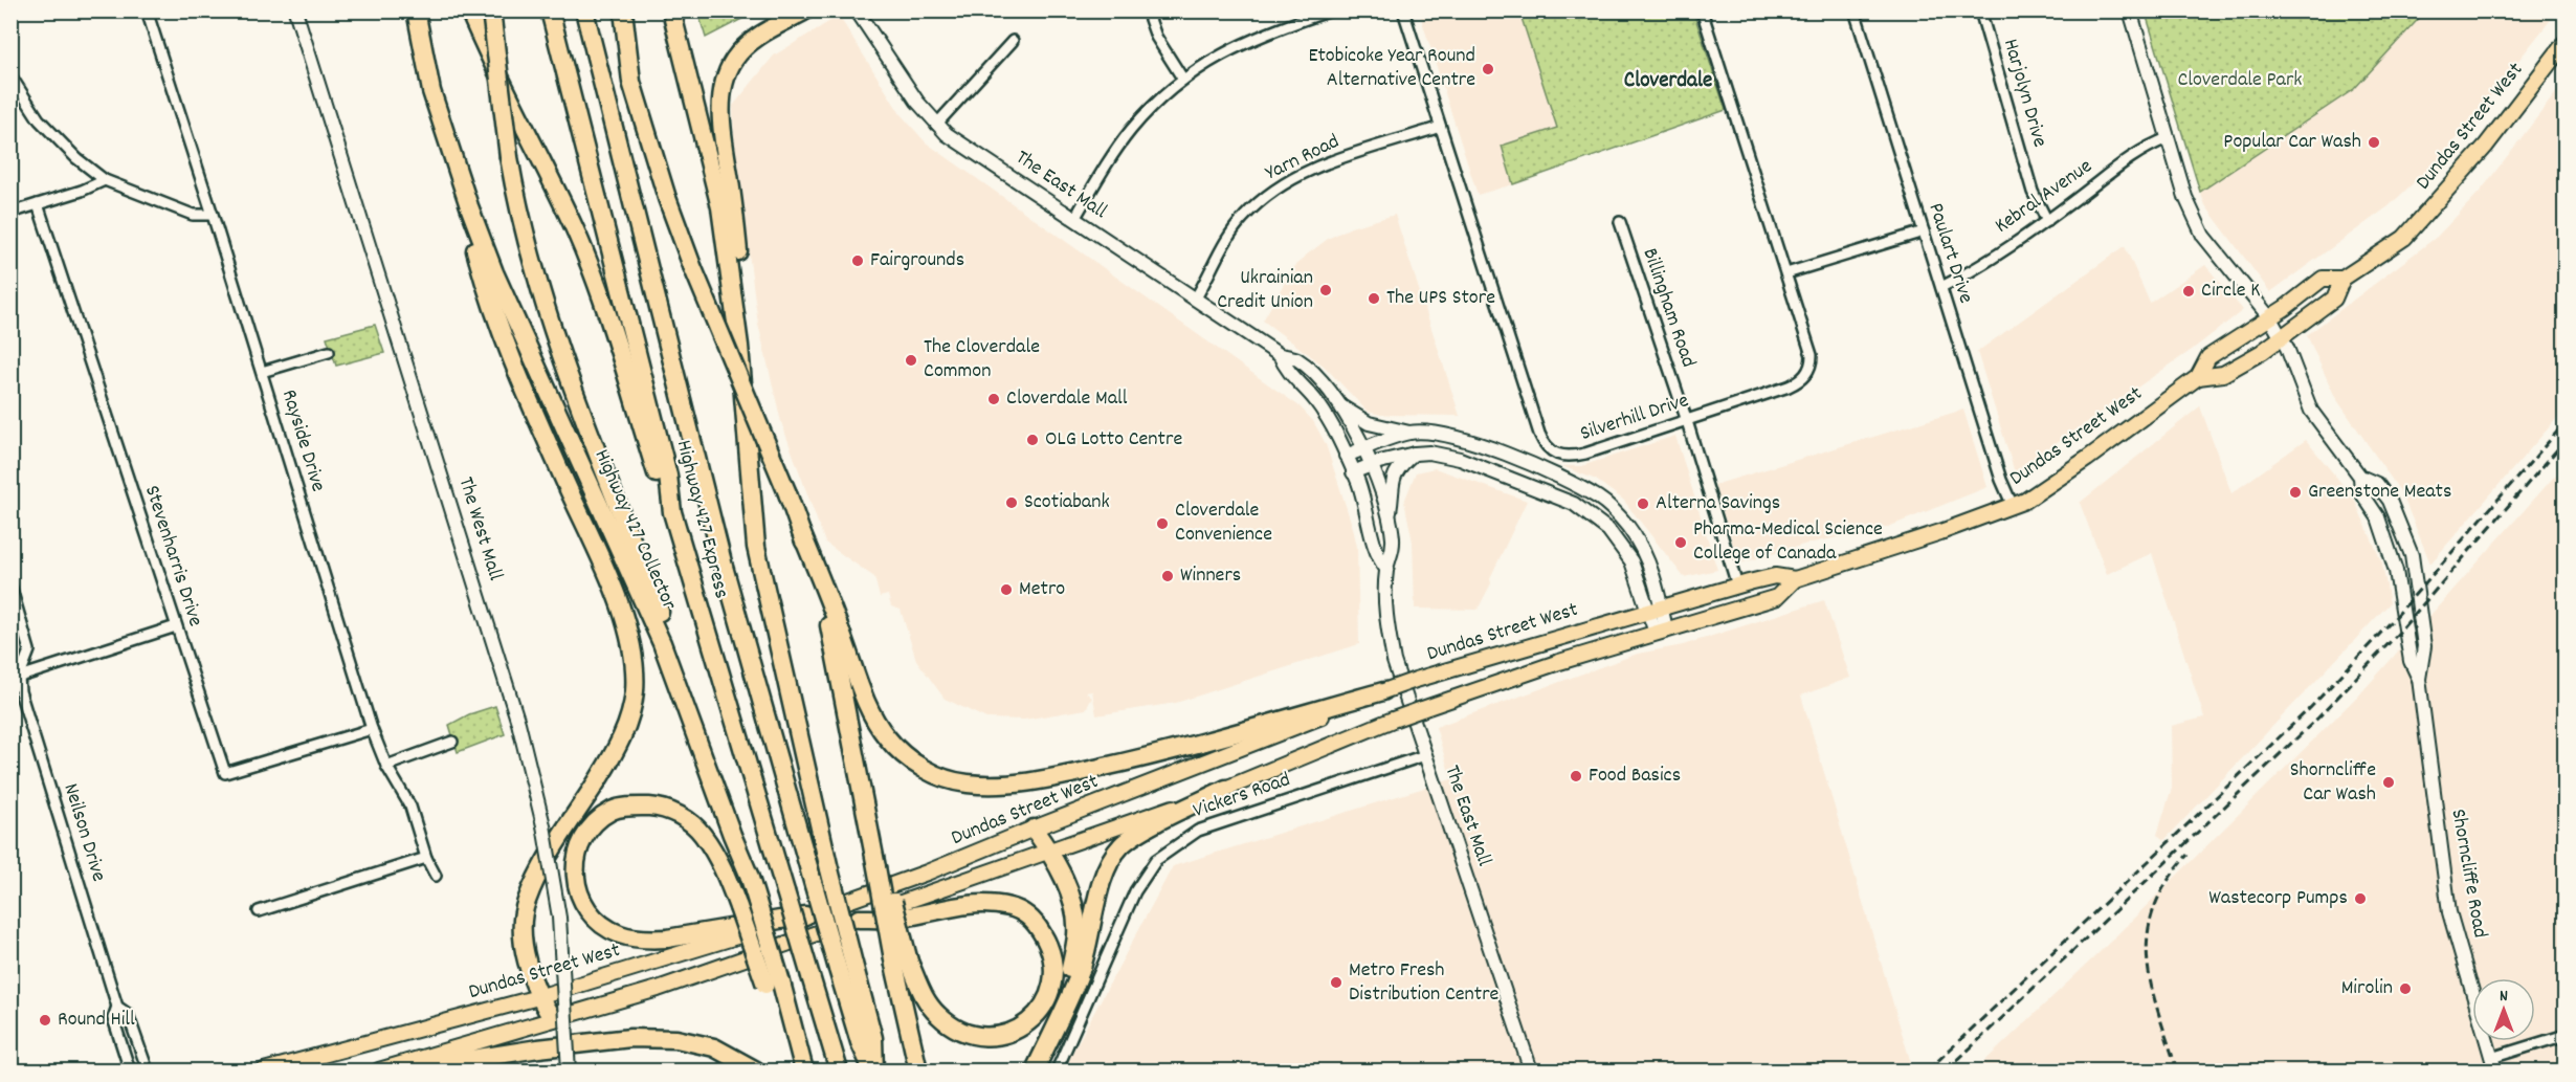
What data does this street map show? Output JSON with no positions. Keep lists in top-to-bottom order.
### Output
{
  "streets": {
    "highway": ["Highway 427 Express", "Highway 427 Collector"],
    "main road": [
      "Dundas Street West",
      "The East Mall",
      "The West Mall",
      "Shorncliffe Road"
    ],
    "street": [
      "Harjolyn Drive",
      "Yarn Road",
      "Kebral Avenue",
      "Paulart Drive",
      "Billingham Road",
      "Silverhill Drive",
      "Rayside Drive",
      "Stevenharris Drive",
      "Vickers Road",
      "Neilson Drive"
    ]
  },
  "crossings": [
    ["Harjolyn Drive", "Kebral Avenue"],
    ["Dundas Street West", "Paulart Drive"],
    ["Dundas Street West", "Billingham Road"],
    ["Dundas Street West", "Shorncliffe Road"],
    ["Yarn Road", "The East Mall"],
    ["Yarn Road", "Silverhill Drive"],
    ["The East Mall", "Vickers Road"],
    ["Kebral Avenue", "Paulart Drive"],
    ["Kebral Avenue", "Shorncliffe Road"],
    ["Billingham Road", "Silverhill Drive"],
    ["Rayside Drive", "Stevenharris Drive"]
  ],
  "districts": ["Cloverdale"],
  "parks": ["Cloverdale Park"],
  "places": [
    "Etobicoke Year Round Alternative Centre",
    "Popular Car Wash",
    "Fairgrounds",
    "Ukrainian Credit Union",
    "Circle K",
    "The UPS Store",
    "The Cloverdale Common",
    "Cloverdale Mall",
    "OLG Lotto Centre",
    "Greenstone Meats",
    "Scotiabank",
    "Alterna Savings",
    "Cloverdale Convenience",
    "Pharma-Medical Science College of Canada",
    "Winners",
    "Metro",
    "Food Basics",
    "Shorncliffe Car Wash",
    "Wastecorp Pumps",
    "Metro Fresh Distribution Centre",
    "Mirolin",
    "Round Hill"
  ],
  "north": "top"
}
